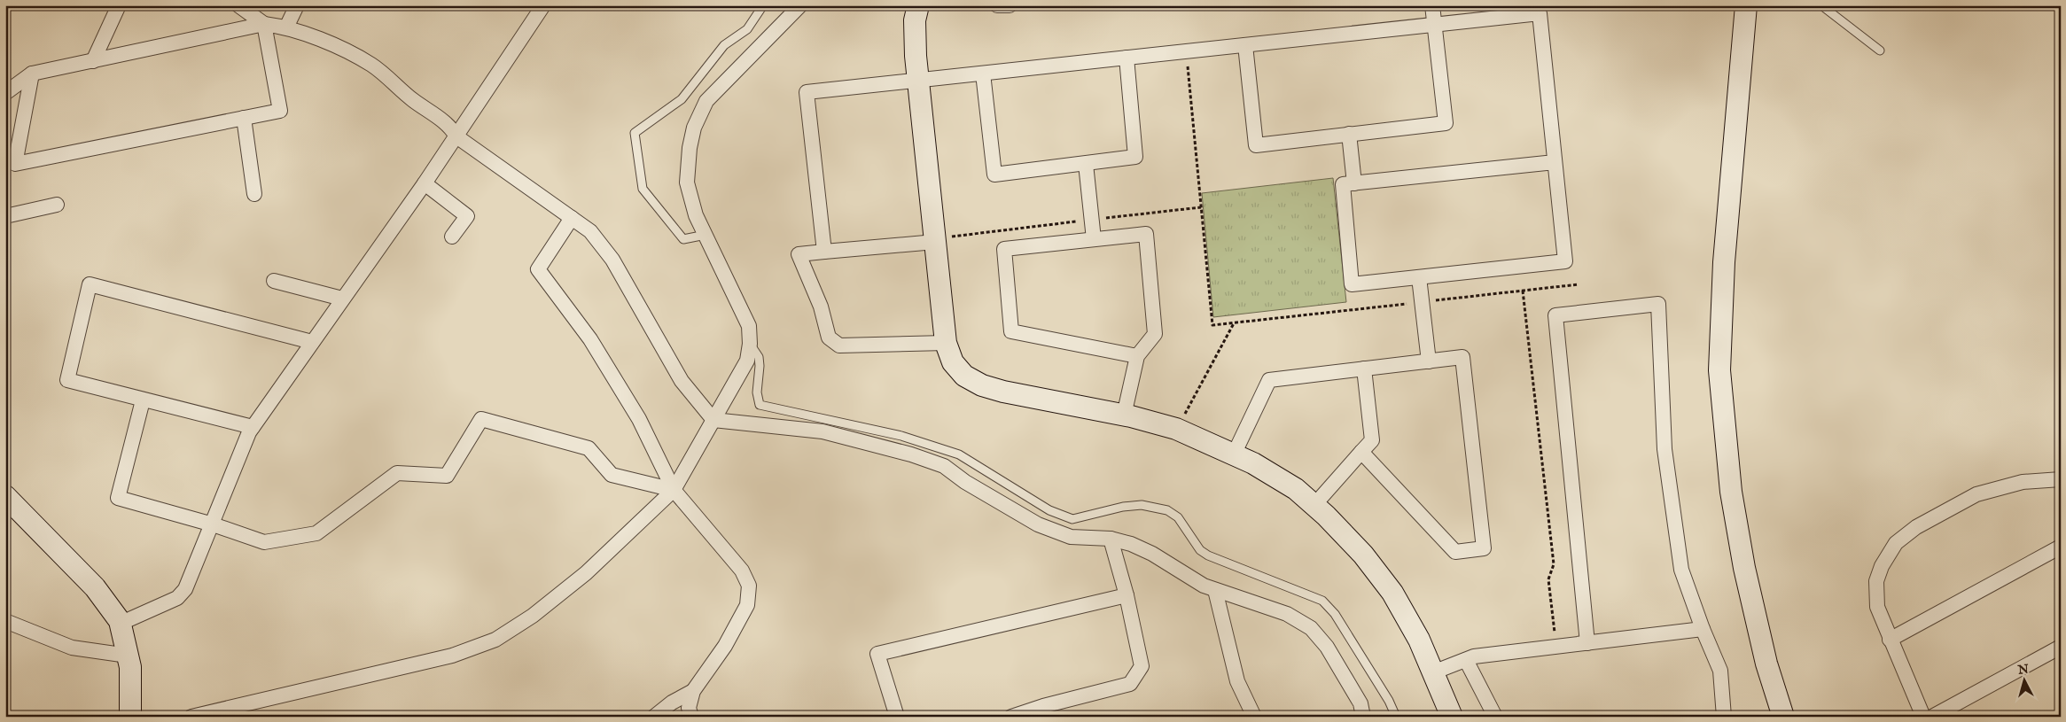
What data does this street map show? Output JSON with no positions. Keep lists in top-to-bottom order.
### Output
{
  "north": "top"
}
